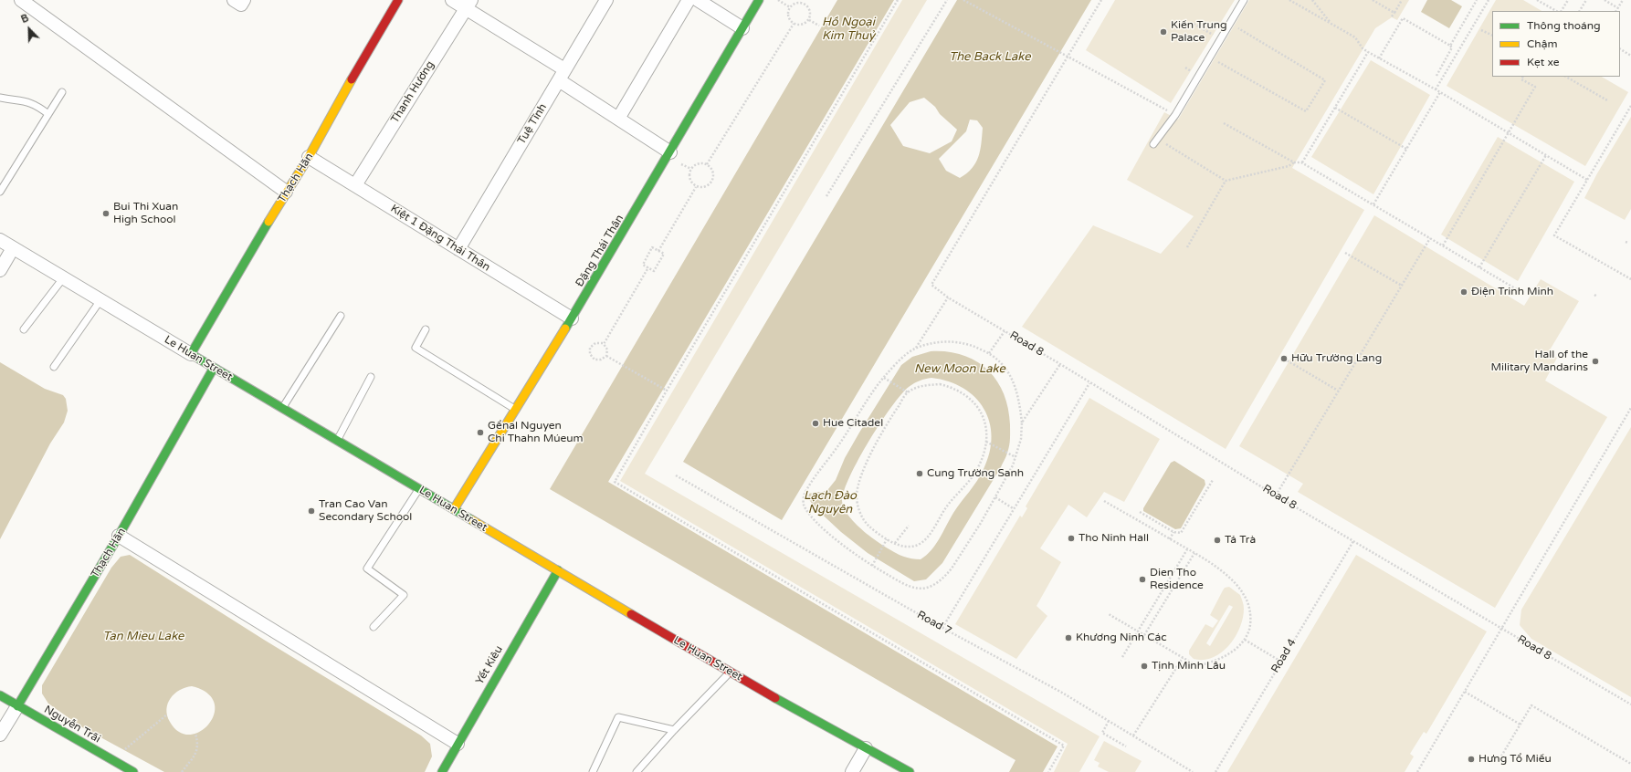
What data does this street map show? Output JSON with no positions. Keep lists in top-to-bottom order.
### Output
{
  "streets": {
    "street": [
      "Thanh Hương",
      "Tuệ Tĩnh",
      "Thạch Hãn",
      "Kiệt 1 Đặng Thái Thân",
      "Đặng Thái Thân",
      "Le Huan Street",
      "Yết Kiêu",
      "Nguyễn Trãi"
    ],
    "path": ["Road 8", "Road 7", "Road 4"]
  },
  "crossings": [
    ["Thanh Hương", "Kiệt 1 Đặng Thái Thân"],
    ["Tuệ Tĩnh", "Kiệt 1 Đặng Thái Thân"],
    ["Thạch Hãn", "Kiệt 1 Đặng Thái Thân"],
    ["Thạch Hãn", "Le Huan Street"],
    ["Thạch Hãn", "Nguyễn Trãi"],
    ["Kiệt 1 Đặng Thái Thân", "Đặng Thái Thân"],
    ["Đặng Thái Thân", "Le Huan Street"],
    ["Road 8", "Road 4"],
    ["Le Huan Street", "Yết Kiêu"]
  ],
  "water": [
    "Hồ Ngoại Kim Thuỷ",
    "The Back Lake",
    "New Moon Lake",
    "Lạch Đào Nguyên",
    "Tan Mieu Lake"
  ],
  "places": [
    "Kiến Trung Palace",
    "Bui Thi Xuan High School",
    "Điện Trinh Minh",
    "Hữu Trường Lang",
    "Hall of the Military Mandarins",
    "Hue Citadel",
    "Gểnal Nguyen Chi Thahn Múeum",
    "Cung Trường Sanh",
    "Tran Cao Van Secondary School",
    "Tho Ninh Hall",
    "Tả Trà",
    "Dien Tho Residence",
    "Khương Ninh Các",
    "Tịnh Minh Lâu",
    "Hưng Tổ Miếu"
  ],
  "legend": ["Thông thoáng", "Chậm", "Kẹt xe"],
  "north": "top left"
}
